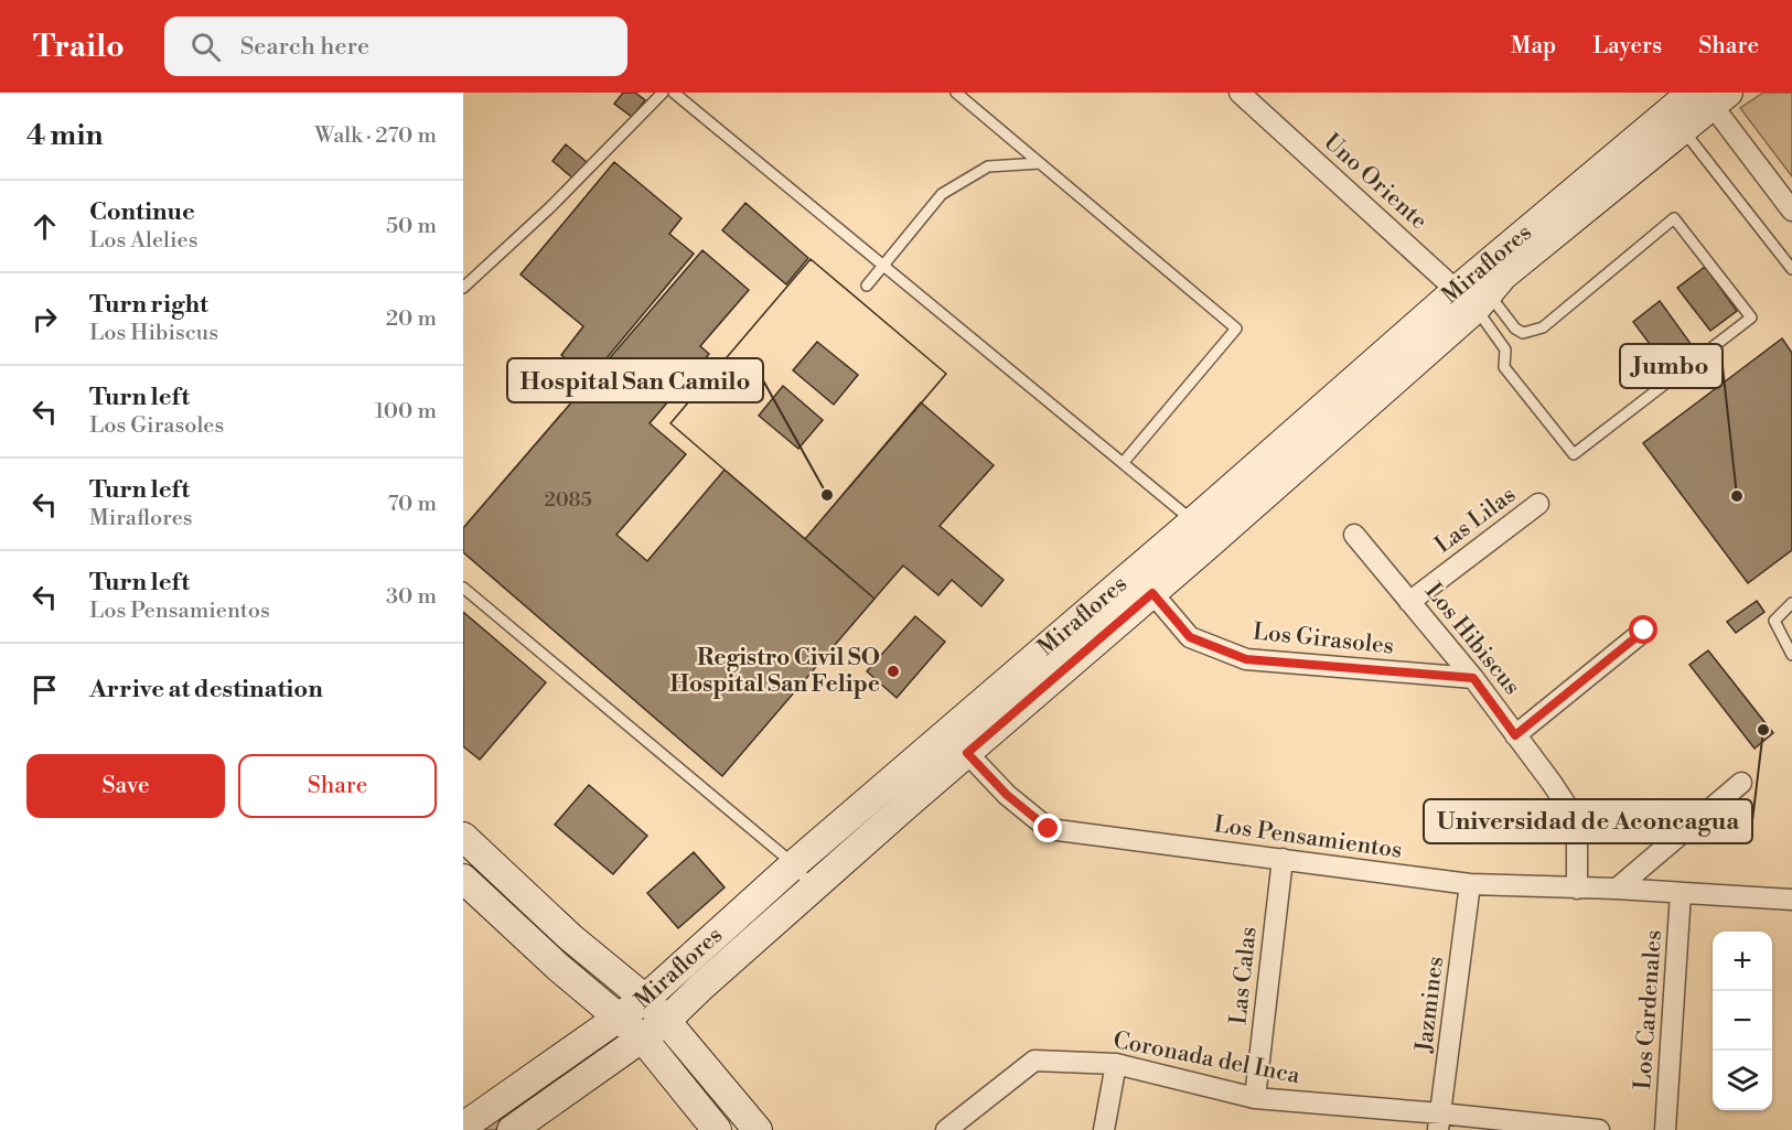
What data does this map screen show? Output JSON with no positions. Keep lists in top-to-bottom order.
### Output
{
  "streets": {
    "main road": ["Miraflores"],
    "street": [
      "Uno Oriente",
      "Las Lilas",
      "Los Girasoles",
      "Los Hibiscus",
      "Los Pensamientos",
      "Las Calas",
      "Jazmines",
      "Los Cardenales",
      "Coronada del Inca"
    ]
  },
  "crossings": [
    ["Uno Oriente", "Miraflores"],
    ["Miraflores", "Los Girasoles"],
    ["Miraflores", "Los Pensamientos"],
    ["Las Lilas", "Los Hibiscus"],
    ["Los Girasoles", "Los Hibiscus"],
    ["Los Hibiscus", "Los Pensamientos"],
    ["Los Pensamientos", "Las Calas"],
    ["Los Pensamientos", "Jazmines"],
    ["Los Pensamientos", "Los Cardenales"],
    ["Las Calas", "Coronada del Inca"],
    ["Jazmines", "Coronada del Inca"]
  ],
  "places": [
    "Hospital San Camilo",
    "Jumbo",
    "Registro Civil SO Hospital San Felipe",
    "Universidad de Aconcagua"
  ],
  "house_numbers": ["2085"],
  "page": {
    "header": "Trailo",
    "search": "Search here",
    "nav": ["Map", "Layers", "Share"],
    "heading": ["4 min", "Walk · 270 m"],
    "list": [
      ["Continue", "Los Alelies", "50 m"],
      ["Turn right", "Los Hibiscus", "20 m"],
      ["Turn left", "Los Girasoles", "100 m"],
      ["Turn left", "Miraflores", "70 m"],
      ["Turn left", "Los Pensamientos", "30 m"],
      "Arrive at destination"
    ],
    "buttons": ["Save", "Share"],
    "map_buttons": ["+", "−"]
  }
}
